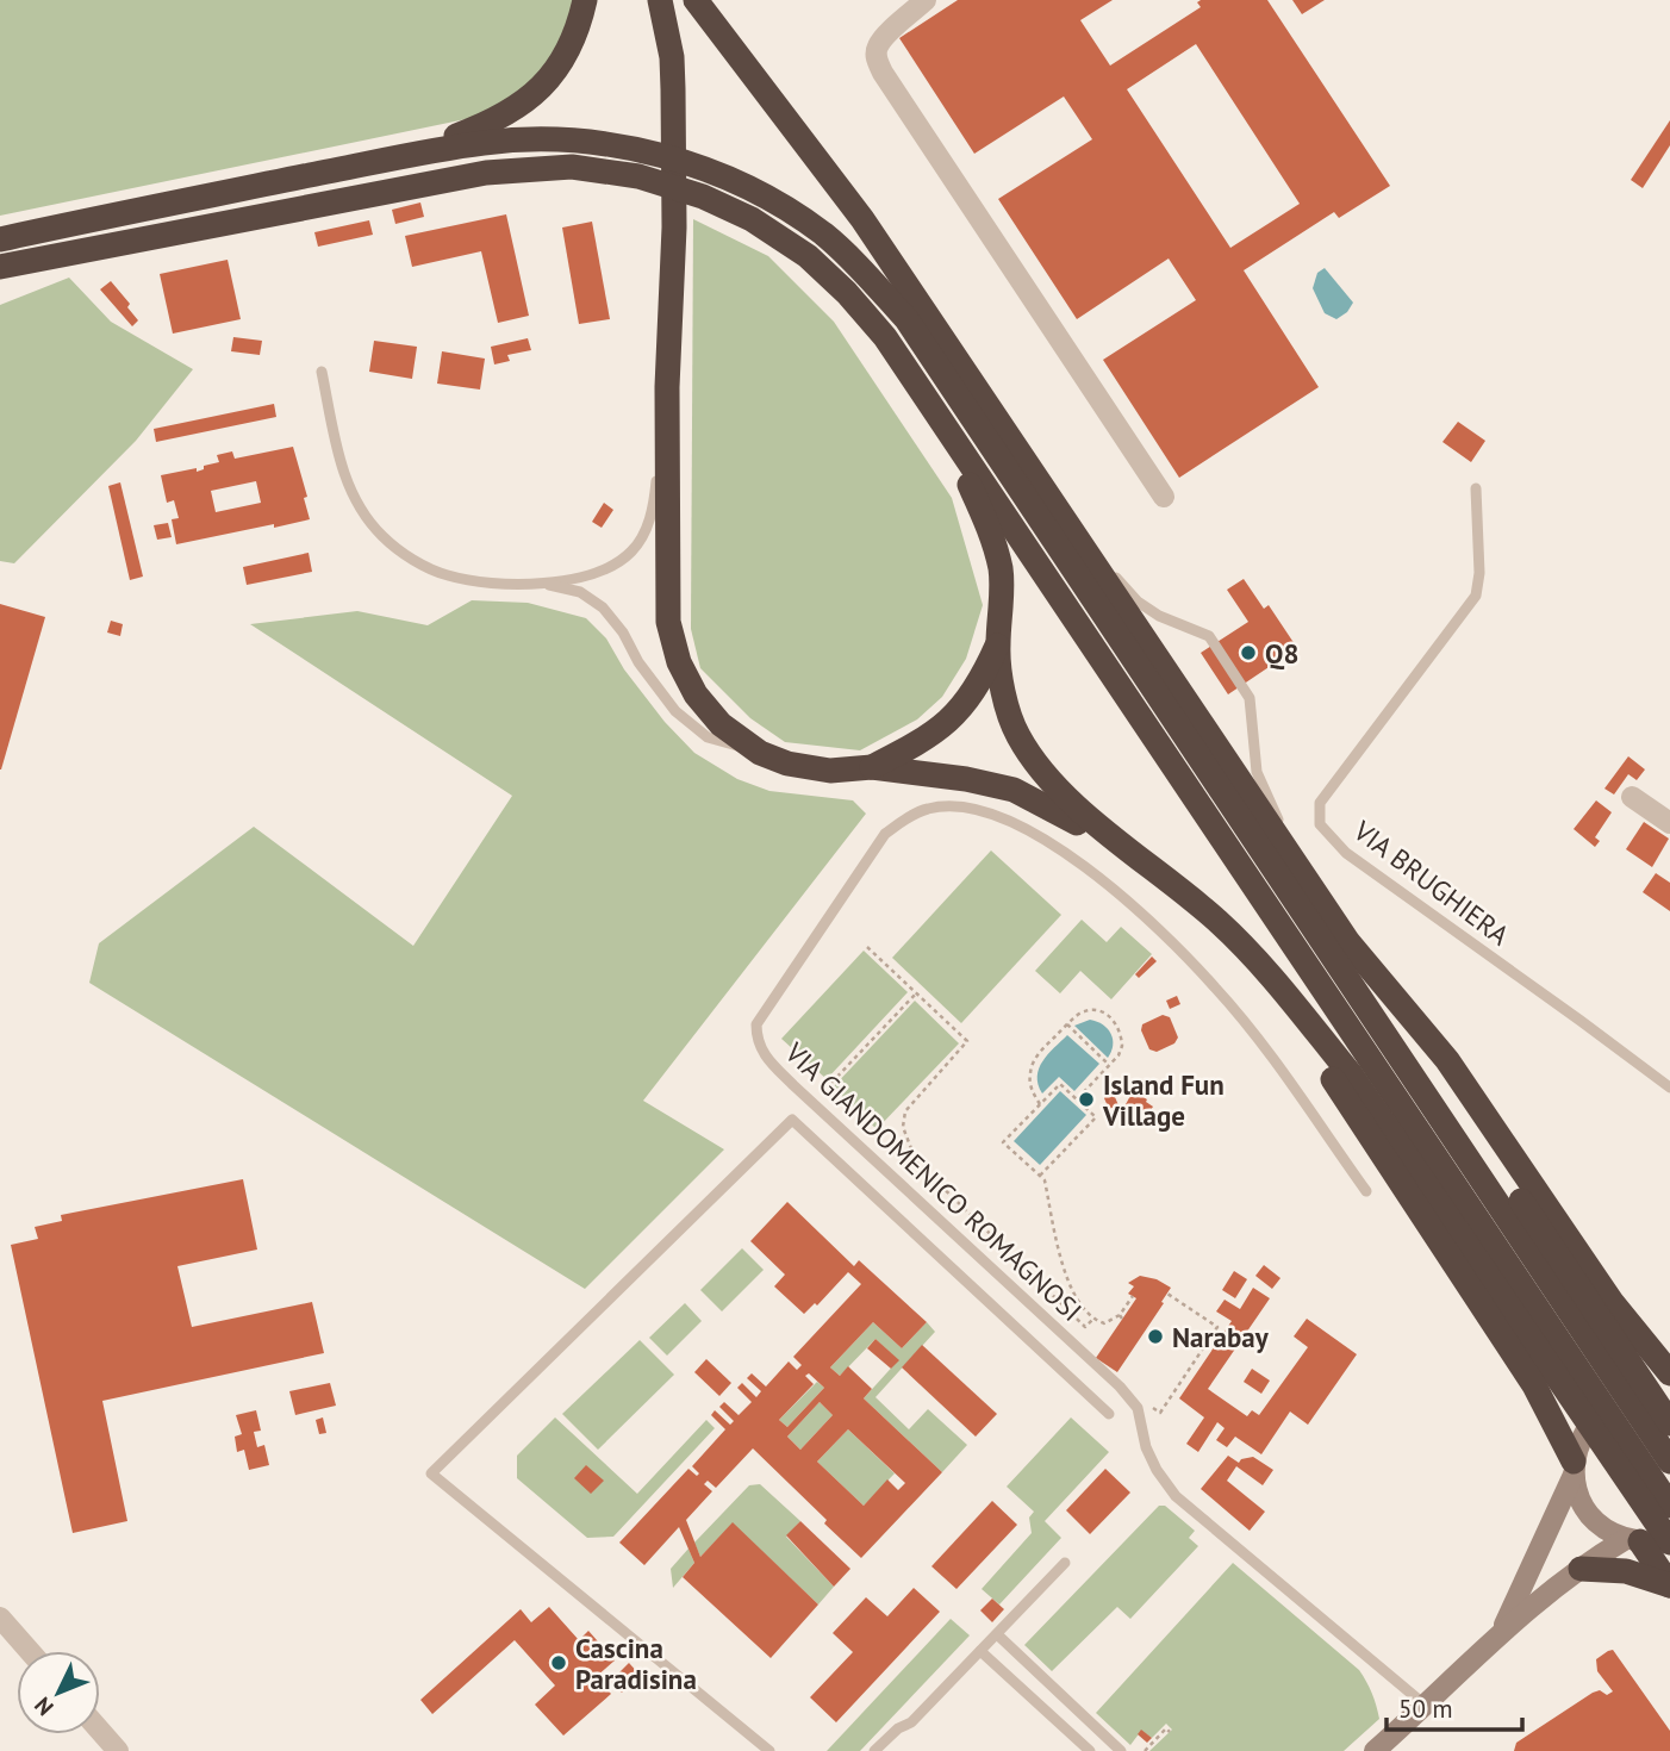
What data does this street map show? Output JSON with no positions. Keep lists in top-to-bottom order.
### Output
{
  "streets": {
    "lane": ["VIA BRUGHIERA", "VIA GIANDOMENICO ROMAGNOSI"]
  },
  "places": [
    "Q8",
    "Island Fun Village",
    "Narabay",
    "Cascina Paradisina"
  ],
  "scale_bar": "50 m",
  "north": "bottom left"
}
